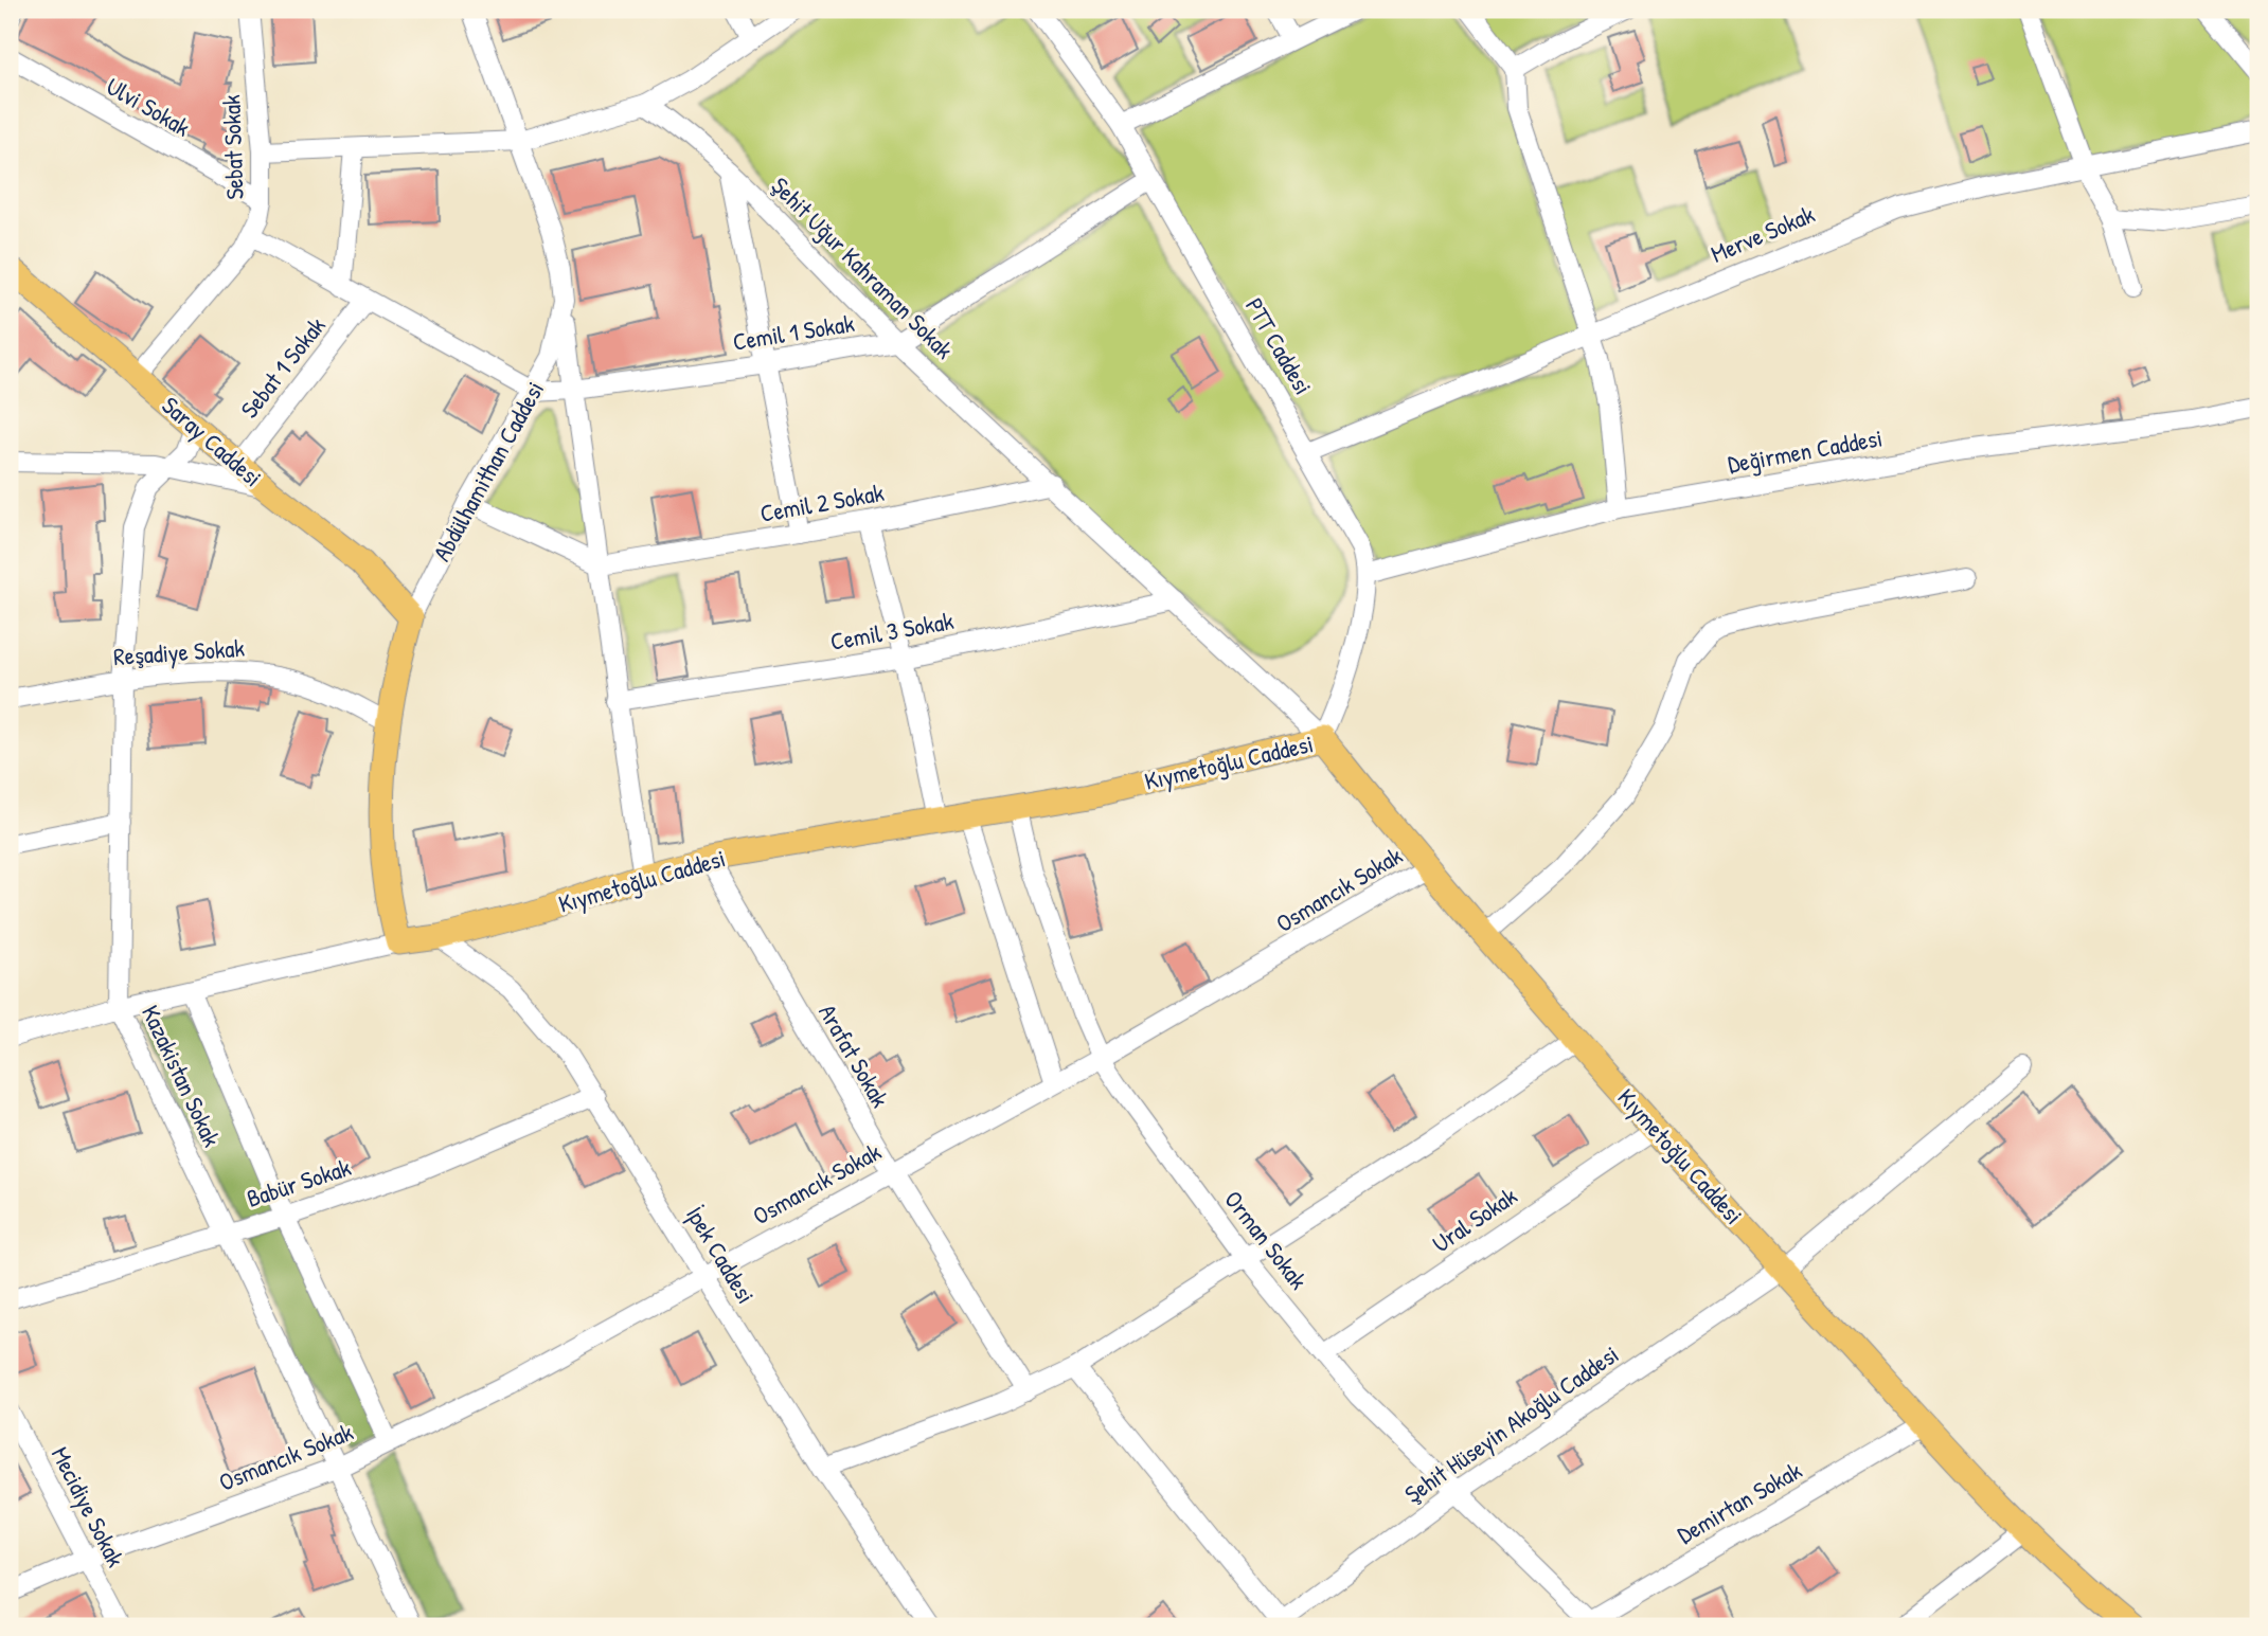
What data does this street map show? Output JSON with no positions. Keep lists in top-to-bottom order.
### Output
{
  "streets": {
    "main road": ["Saray Caddesi", "Abdülhamithan Caddesi", "Kıymetoğlu Caddesi"],
    "street": [
      "Ulvi Sokak",
      "Sebat Sokak",
      "Merve Sokak",
      "Şehit Uğur Kahraman Sokak",
      "Cemil 1 Sokak",
      "PTT Caddesi",
      "Sebat 1 Sokak",
      "Değirmen Caddesi",
      "Cemil 2 Sokak",
      "Cemil 3 Sokak",
      "Reşadiye Sokak",
      "Osmancık Sokak",
      "Arafat Sokak",
      "Kazakistan Sokak",
      "Babür Sokak",
      "Ural Sokak",
      "Orman Sokak",
      "İpek Caddesi",
      "Şehit Hüseyin Akoğlu Caddesi",
      "Demirtan Sokak",
      "Mecidiye Sokak"
    ]
  },
  "crossings": [
    ["Ulvi Sokak", "Sebat Sokak"],
    ["Sebat Sokak", "Saray Caddesi"],
    ["Merve Sokak", "PTT Caddesi"],
    ["Şehit Uğur Kahraman Sokak", "Cemil 1 Sokak"],
    ["Şehit Uğur Kahraman Sokak", "PTT Caddesi"],
    ["Şehit Uğur Kahraman Sokak", "Cemil 2 Sokak"],
    ["Şehit Uğur Kahraman Sokak", "Cemil 3 Sokak"],
    ["Şehit Uğur Kahraman Sokak", "Kıymetoğlu Caddesi"],
    ["Cemil 1 Sokak", "PTT Caddesi"],
    ["Cemil 1 Sokak", "Abdülhamithan Caddesi"],
    ["PTT Caddesi", "Değirmen Caddesi"],
    ["PTT Caddesi", "Kıymetoğlu Caddesi"],
    ["Sebat 1 Sokak", "Saray Caddesi"],
    ["Saray Caddesi", "Abdülhamithan Caddesi"],
    ["Saray Caddesi", "Kazakistan Sokak"],
    ["Abdülhamithan Caddesi", "Reşadiye Sokak"],
    ["Abdülhamithan Caddesi", "Kıymetoğlu Caddesi"],
    ["Reşadiye Sokak", "Kazakistan Sokak"],
    ["Kıymetoğlu Caddesi", "Osmancık Sokak"],
    ["Kıymetoğlu Caddesi", "Arafat Sokak"],
    ["Kıymetoğlu Caddesi", "Kazakistan Sokak"],
    ["Kıymetoğlu Caddesi", "Ural Sokak"],
    ["Kıymetoğlu Caddesi", "Orman Sokak"],
    ["Kıymetoğlu Caddesi", "İpek Caddesi"],
    ["Kıymetoğlu Caddesi", "Şehit Hüseyin Akoğlu Caddesi"],
    ["Kıymetoğlu Caddesi", "Demirtan Sokak"],
    ["Osmancık Sokak", "Arafat Sokak"],
    ["Osmancık Sokak", "Kazakistan Sokak"],
    ["Osmancık Sokak", "Orman Sokak"],
    ["Osmancık Sokak", "İpek Caddesi"],
    ["Osmancık Sokak", "Mecidiye Sokak"],
    ["Kazakistan Sokak", "Babür Sokak"],
    ["Babür Sokak", "İpek Caddesi"],
    ["Ural Sokak", "Orman Sokak"],
    ["Orman Sokak", "Şehit Hüseyin Akoğlu Caddesi"],
    ["Orman Sokak", "Demirtan Sokak"]
  ]
}
